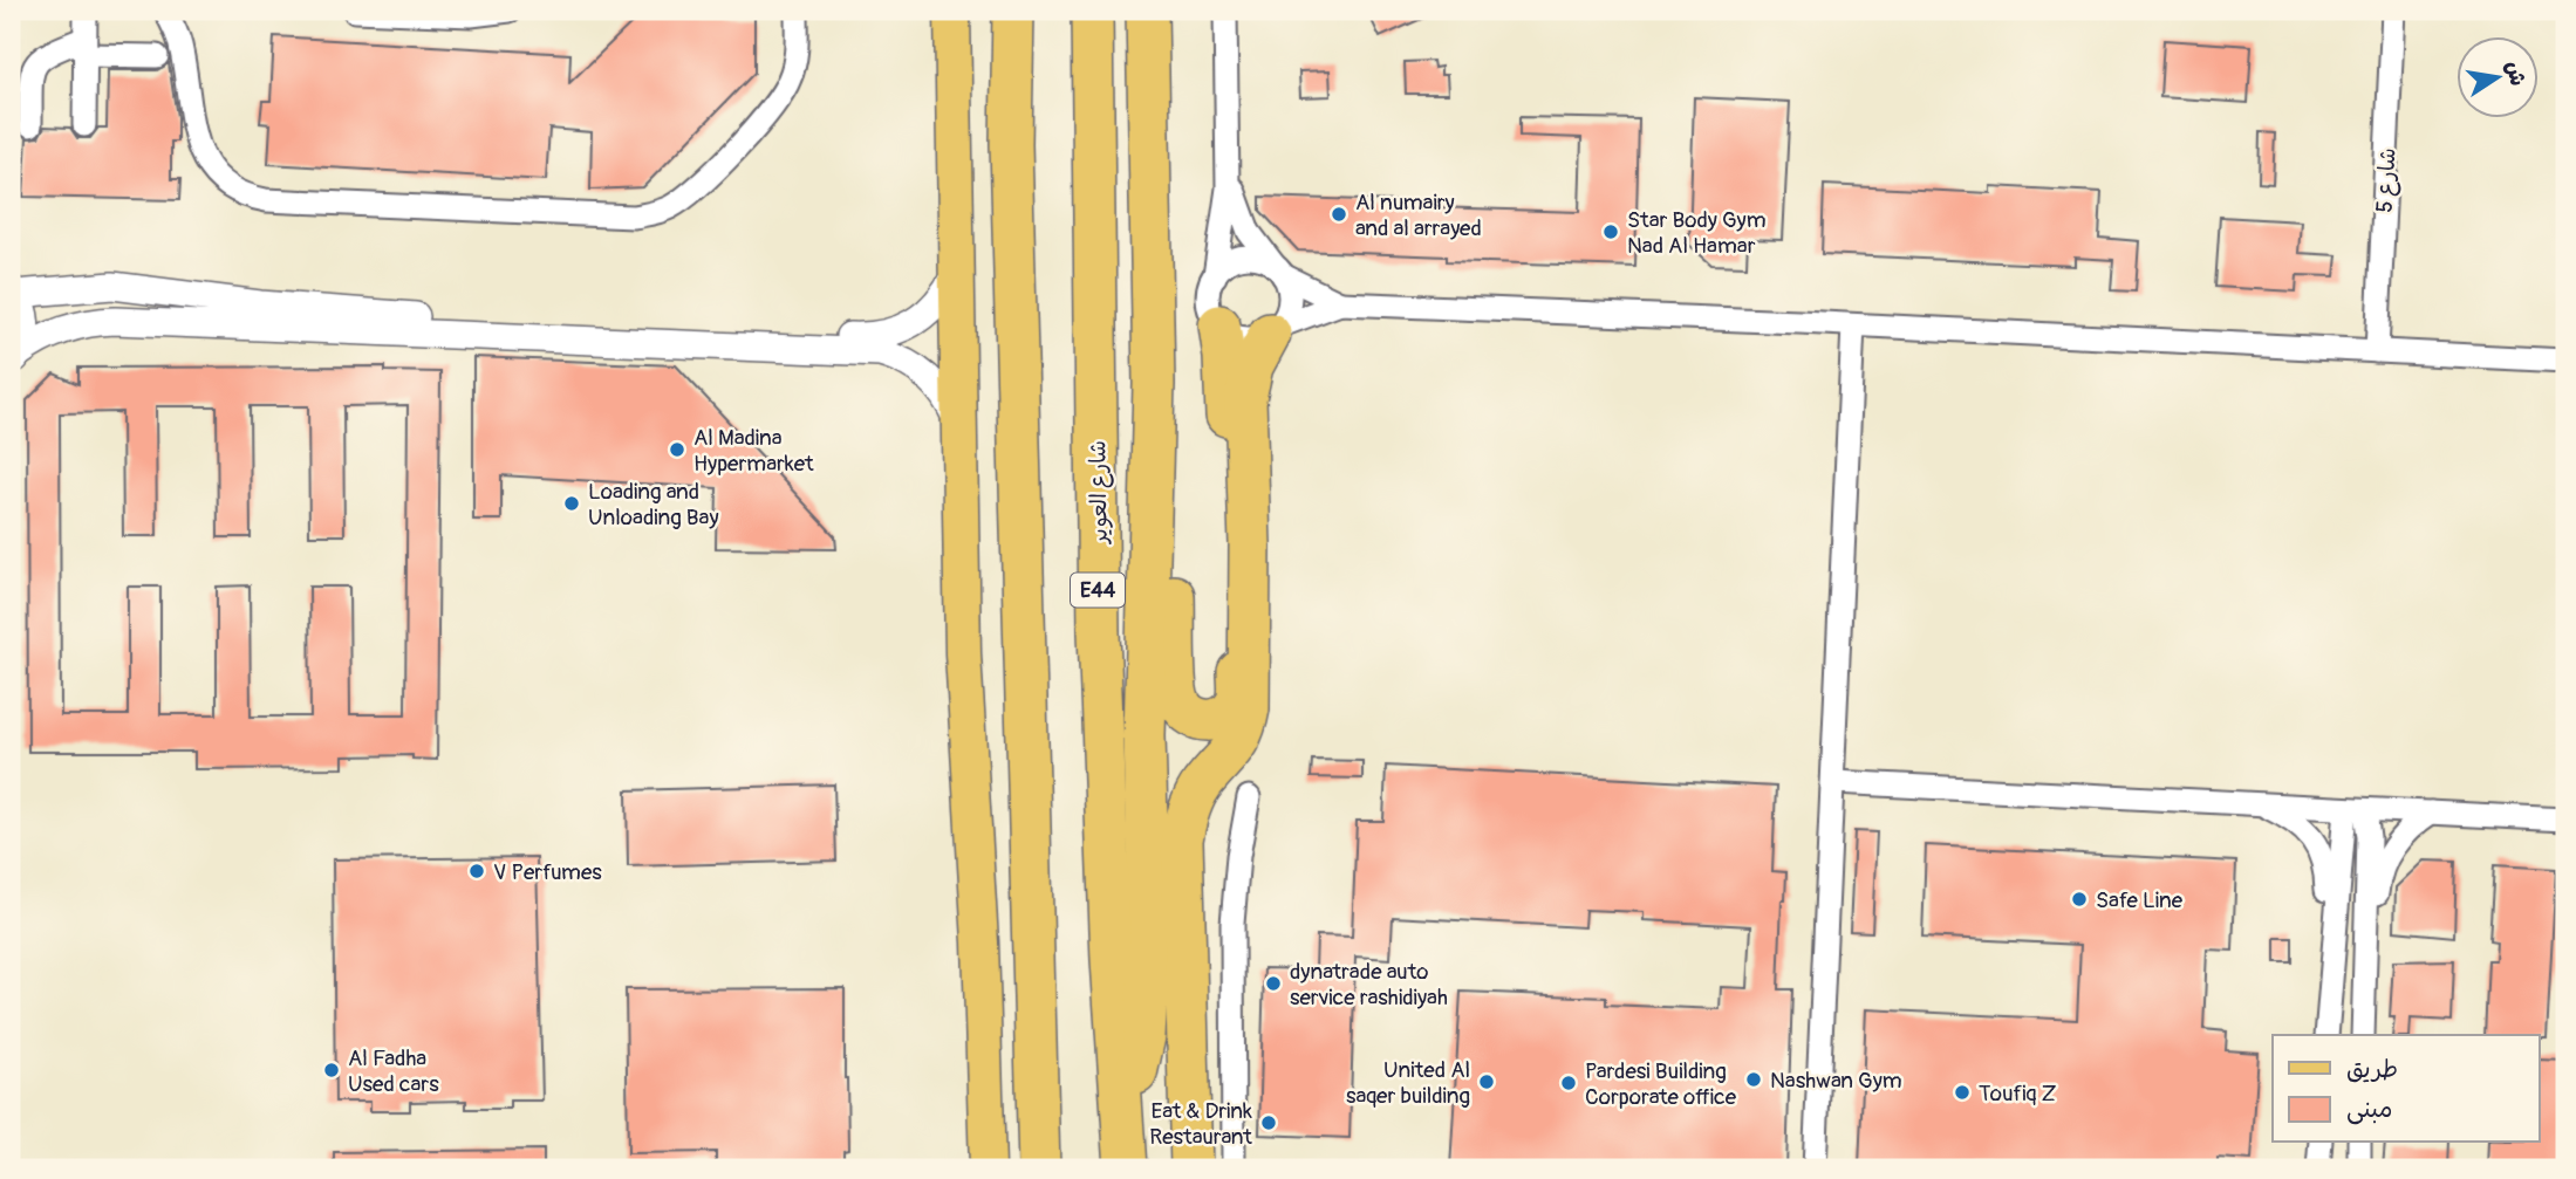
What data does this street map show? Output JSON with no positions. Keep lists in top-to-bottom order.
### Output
{
  "streets": {
    "highway": ["شارع العوير", "E44"],
    "street": ["شارع 5"]
  },
  "places": [
    "Al numairy and al arrayed",
    "Star Body Gym Nad Al Hamar",
    "Al Madina Hypermarket",
    "Loading and Unloading Bay",
    "V Perfumes",
    "Safe Line",
    "dynatrade auto service rashidiyah",
    "Al Fadha Used cars",
    "Nashwan Gym",
    "United Al saqer building",
    "Pardesi Building Corporate office",
    "Toufiq Z",
    "Eat & Drink Restaurant"
  ],
  "legend": ["طريق", "مبنى"],
  "north": "right"
}
